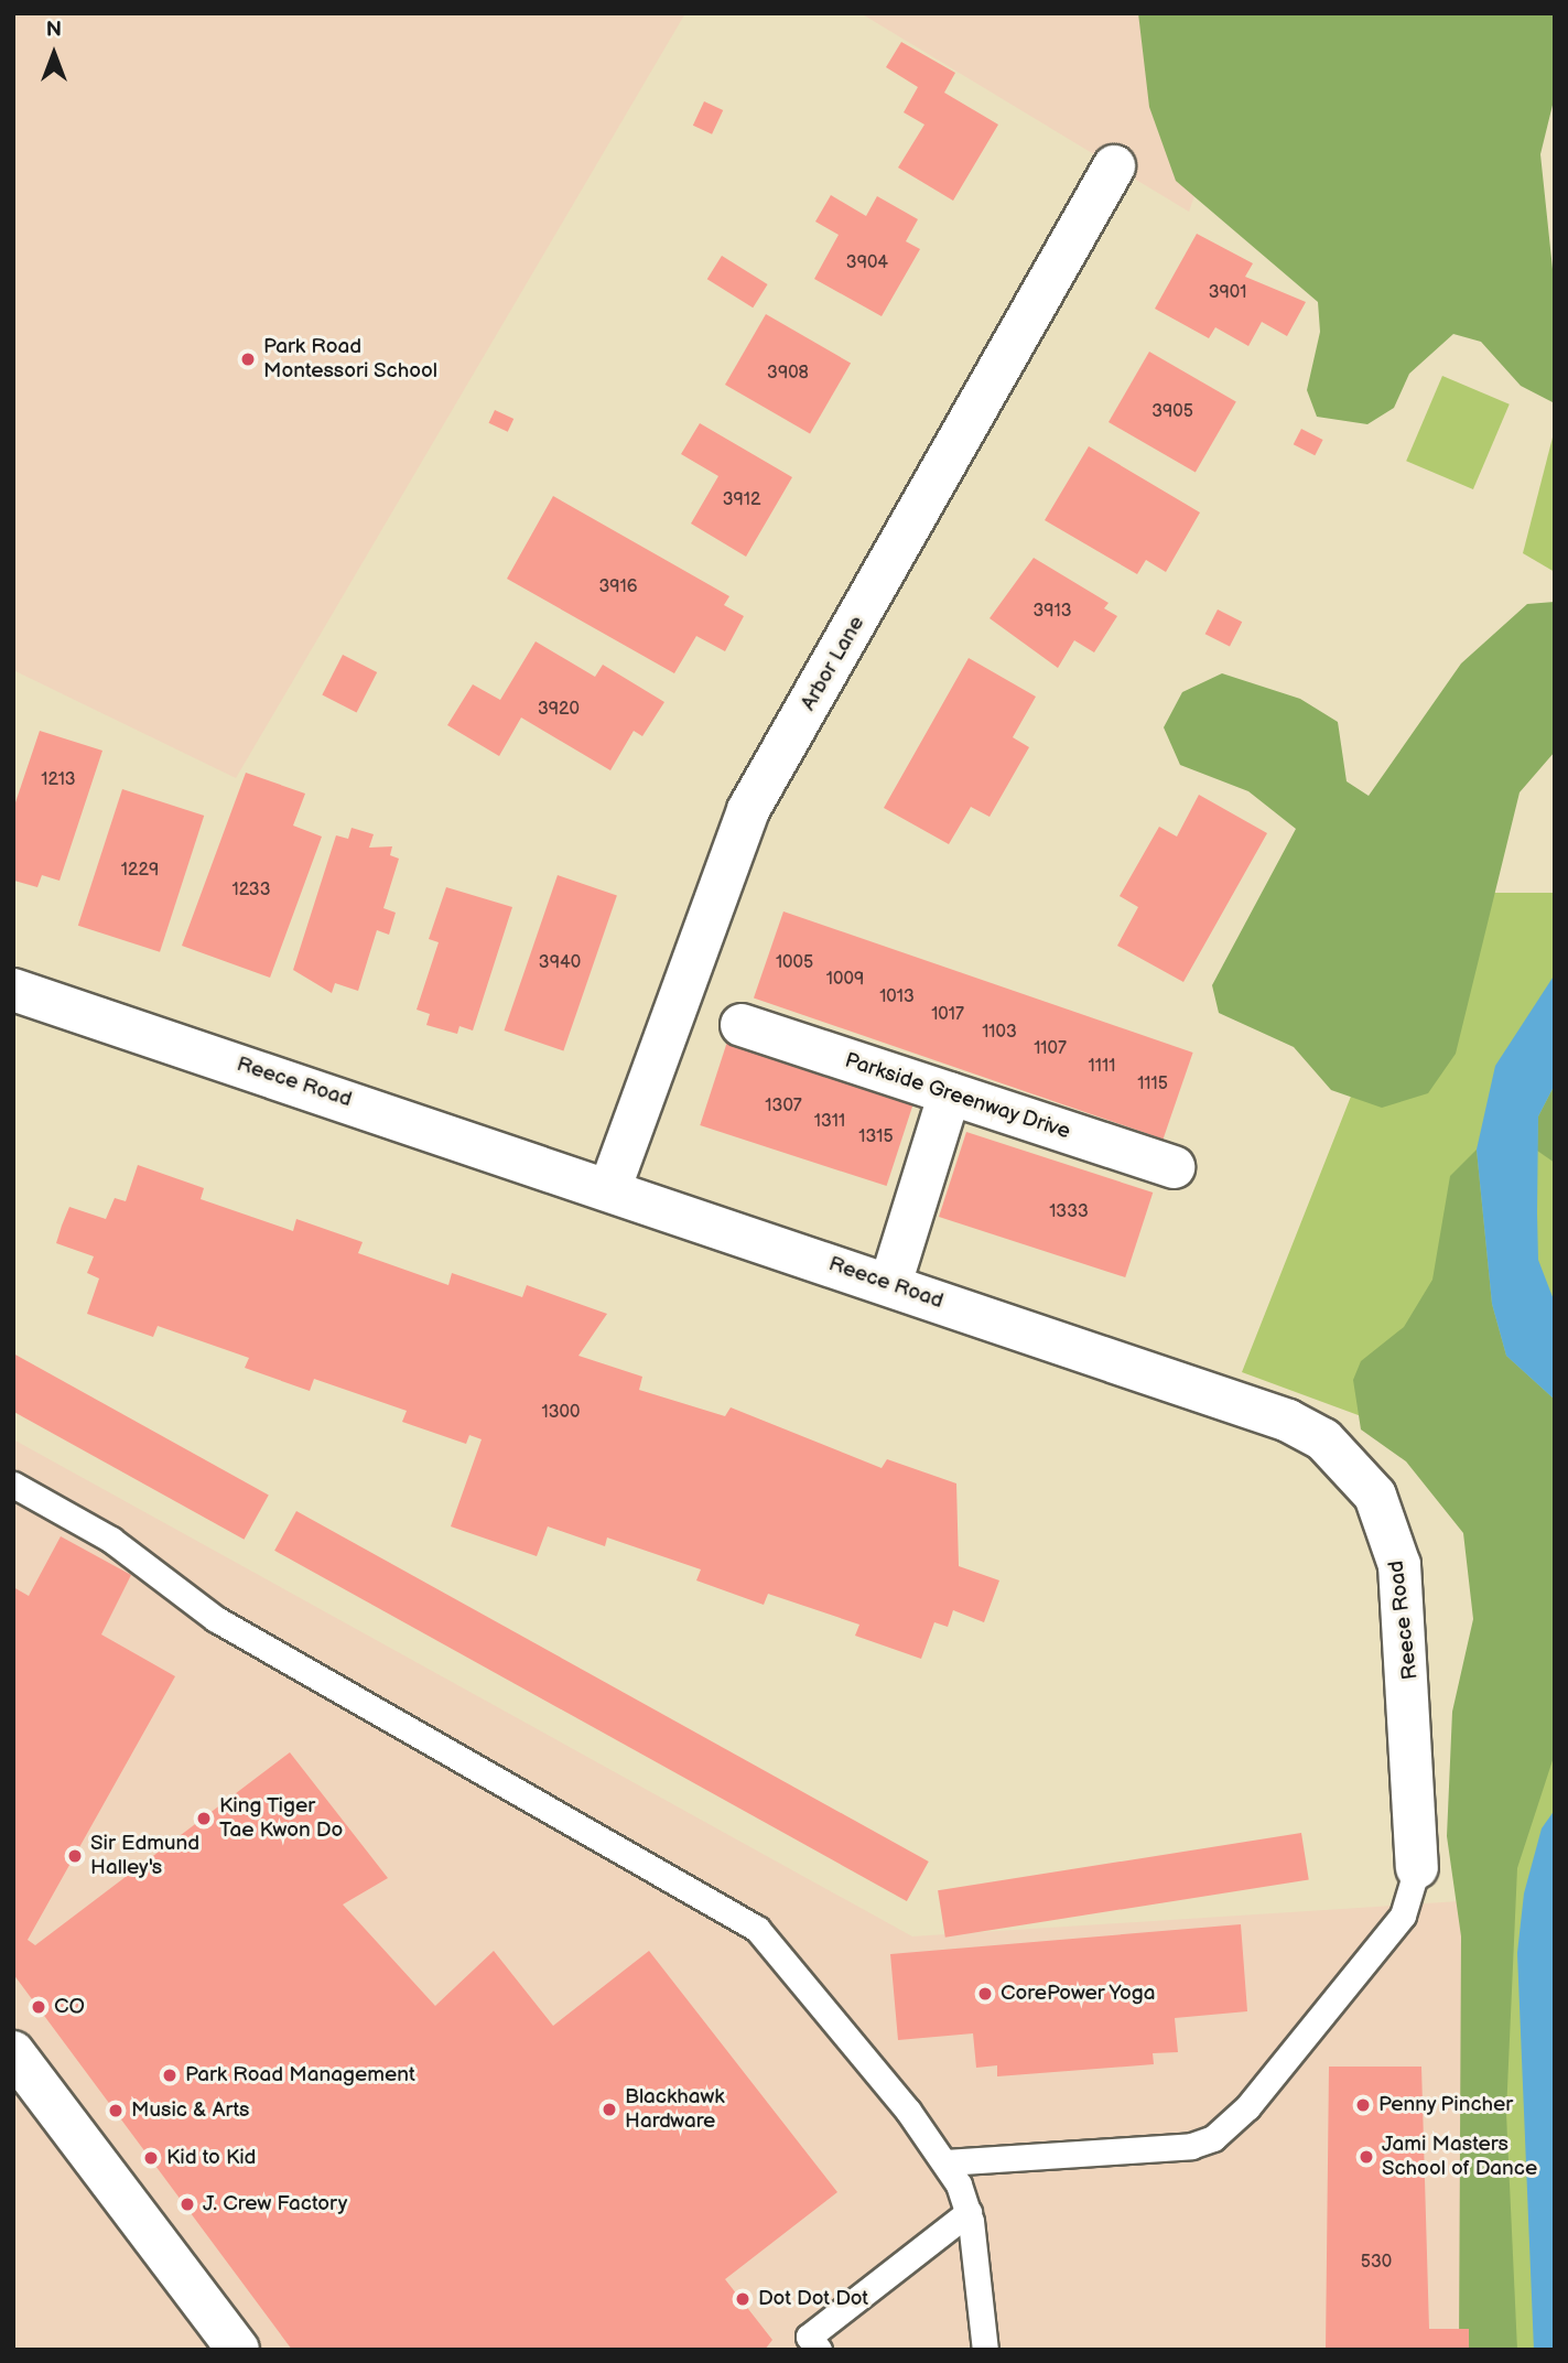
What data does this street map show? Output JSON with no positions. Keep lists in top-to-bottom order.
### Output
{
  "streets": {
    "street": ["Arbor Lane", "Reece Road", "Parkside Greenway Drive"]
  },
  "crossings": [
    ["Arbor Lane", "Reece Road"]
  ],
  "places": [
    "Park Road Montessori School",
    "King Tiger Tae Kwon Do",
    "Sir Edmund Halley's",
    "CorePower Yoga",
    "CO",
    "Park Road Management",
    "Penny Pincher",
    "Blackhawk Hardware",
    "Music & Arts",
    "Jami Masters School of Dance",
    "Kid to Kid",
    "J. Crew Factory",
    "Dot Dot Dot"
  ],
  "house_numbers": [
    "3904",
    "3901",
    "3908",
    "3905",
    "3912",
    "3916",
    "3913",
    "3920",
    "1213",
    "1229",
    "1233",
    "3940",
    "1005",
    "1009",
    "1013",
    "1017",
    "1103",
    "1107",
    "1111",
    "1115",
    "1307",
    "1311",
    "1315",
    "1333",
    "1300",
    "530"
  ],
  "north": "top"
}
